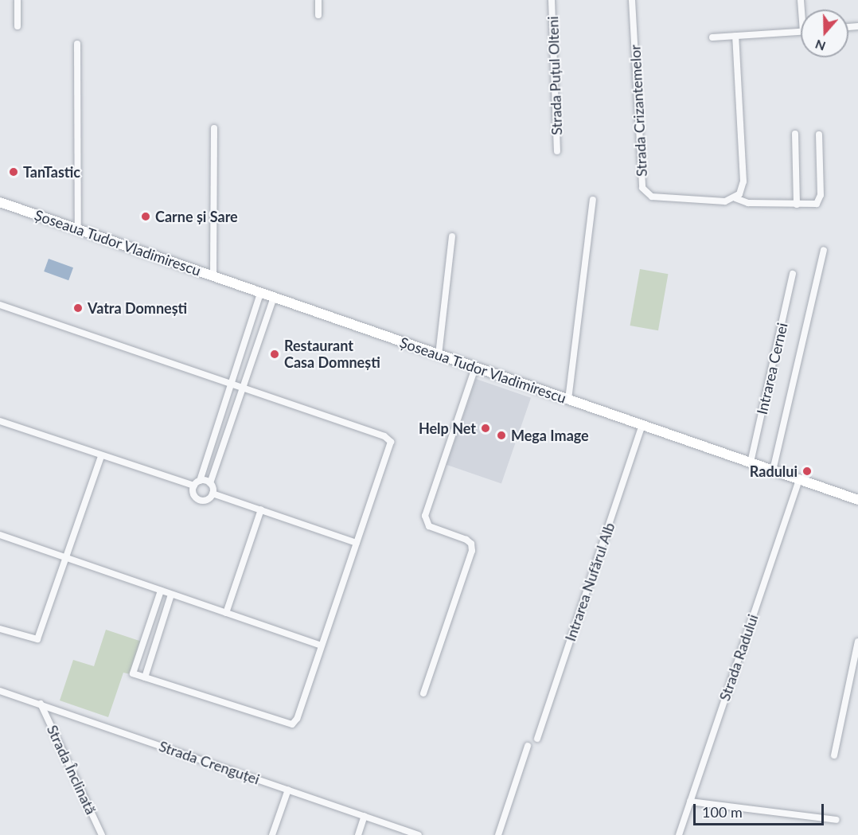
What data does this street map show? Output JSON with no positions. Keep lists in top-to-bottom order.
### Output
{
  "streets": {
    "main road": ["Șoseaua Tudor Vladimirescu"],
    "street": [
      "Strada Puțul Olteni",
      "Strada Crizantemelor",
      "Intrarea Cernei",
      "Intrarea Nufărul Alb",
      "Strada Radului",
      "Strada Crenguței",
      "Strada Înclinată"
    ]
  },
  "crossings": [
    ["Șoseaua Tudor Vladimirescu", "Intrarea Cernei"],
    ["Șoseaua Tudor Vladimirescu", "Intrarea Nufărul Alb"],
    ["Șoseaua Tudor Vladimirescu", "Strada Radului"],
    ["Strada Crenguței", "Strada Înclinată"]
  ],
  "places": [
    "TanTastic",
    "Carne și Sare",
    "Vatra Domnești",
    "Restaurant Casa Domnești",
    "Help Net",
    "Mega Image",
    "Radului"
  ],
  "scale_bar": "100 m",
  "north": "bottom"
}
